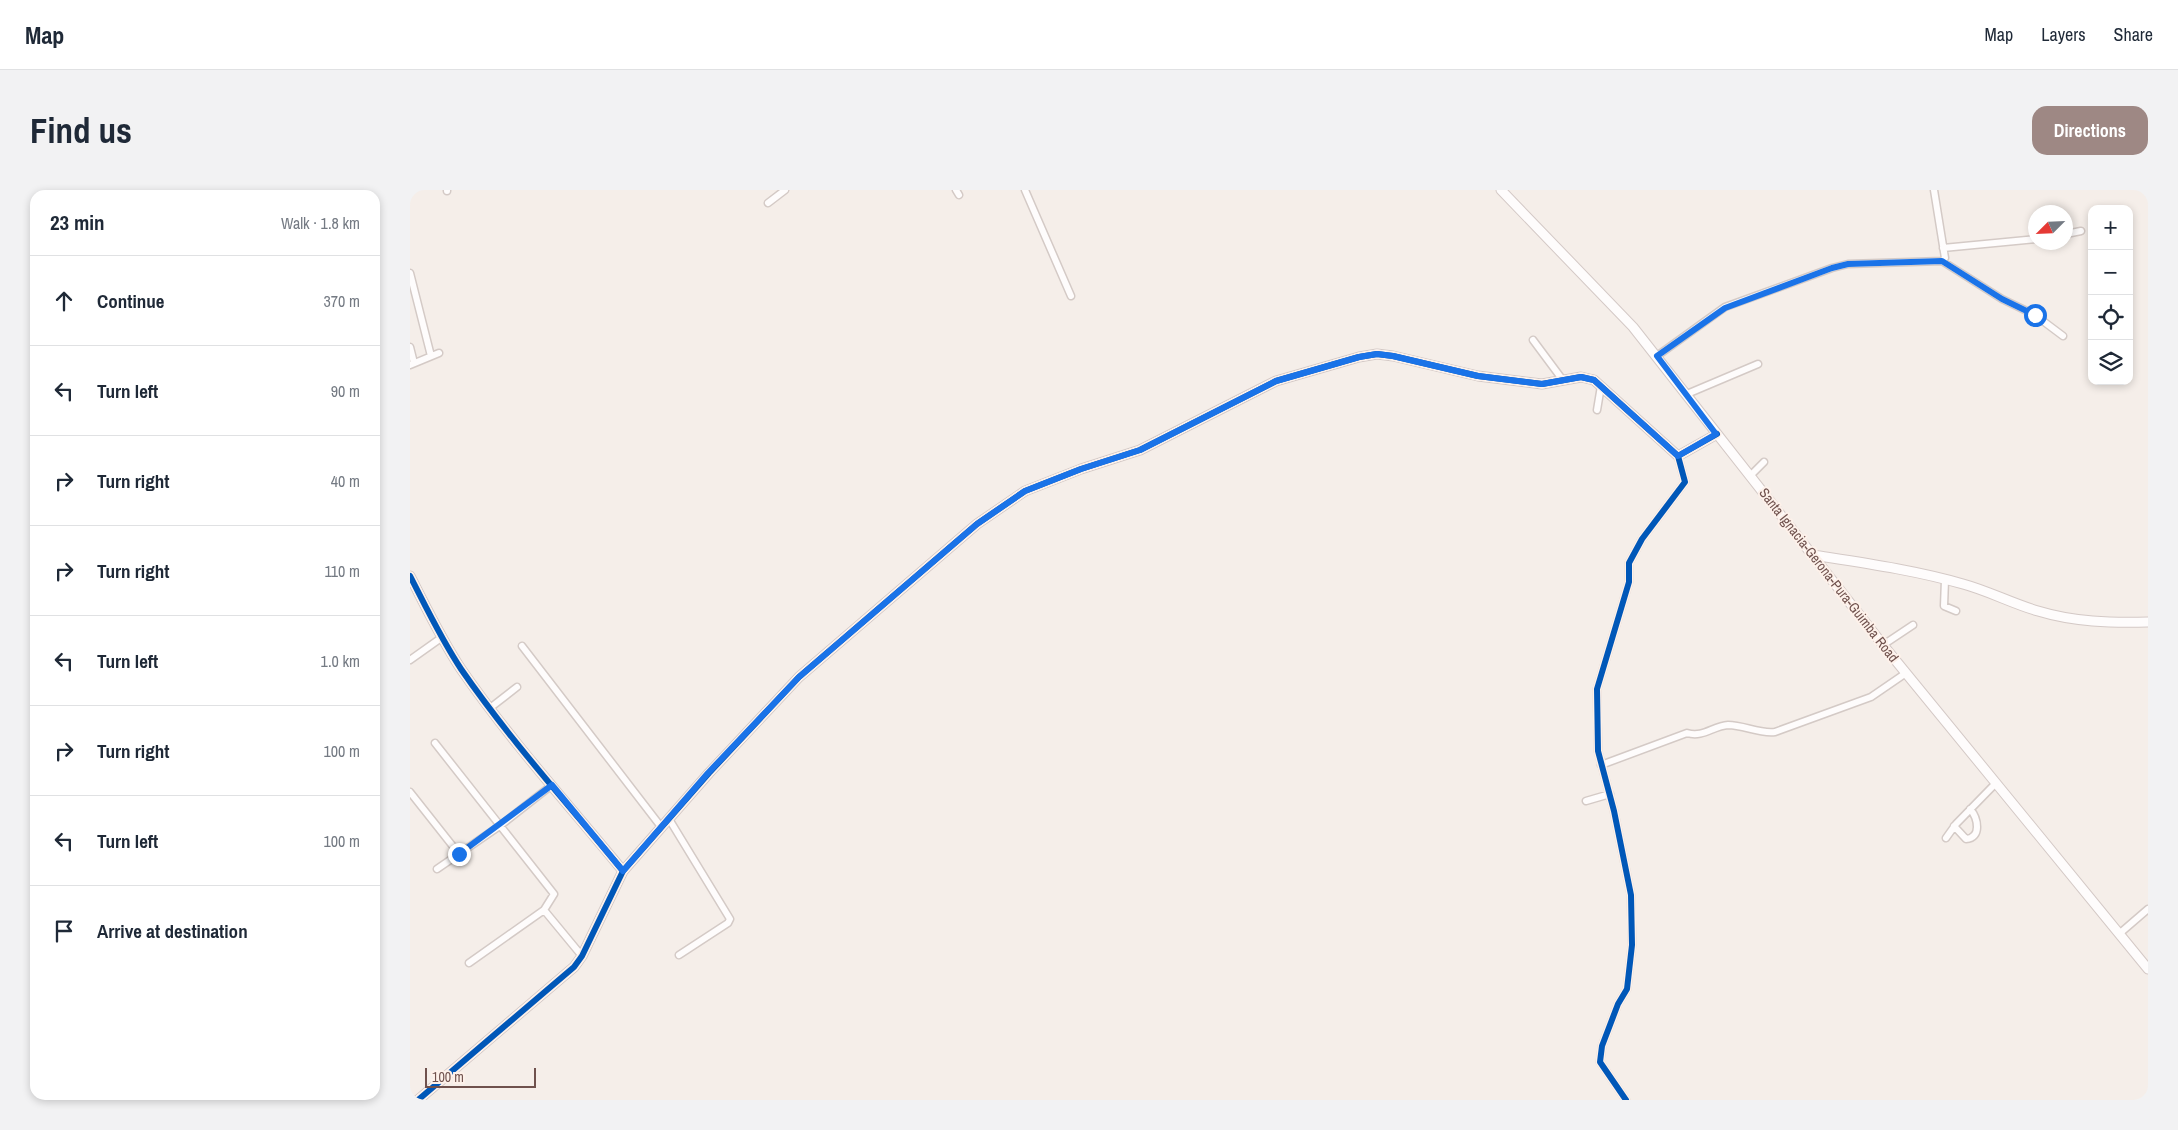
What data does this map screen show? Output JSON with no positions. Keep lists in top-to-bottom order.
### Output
{
  "streets": {
    "street": ["Santa Ignacia-Gerona-Pura-Guimba Road"]
  },
  "scale_bar": "100 m",
  "north": "bottom left",
  "page": {
    "header": "Map",
    "nav": ["Map", "Layers", "Share"],
    "buttons": "Directions",
    "title": "Find us",
    "heading": ["23 min", "Walk · 1.8 km"],
    "map_buttons": ["+", "−"],
    "list": [
      ["Continue", "370 m"],
      ["Turn left", "90 m"],
      ["Turn right", "40 m"],
      ["Turn right", "110 m"],
      ["Turn left", "1.0 km"],
      ["Turn right", "100 m"],
      ["Turn left", "100 m"],
      "Arrive at destination"
    ],
    "scale": "100 m"
  }
}
